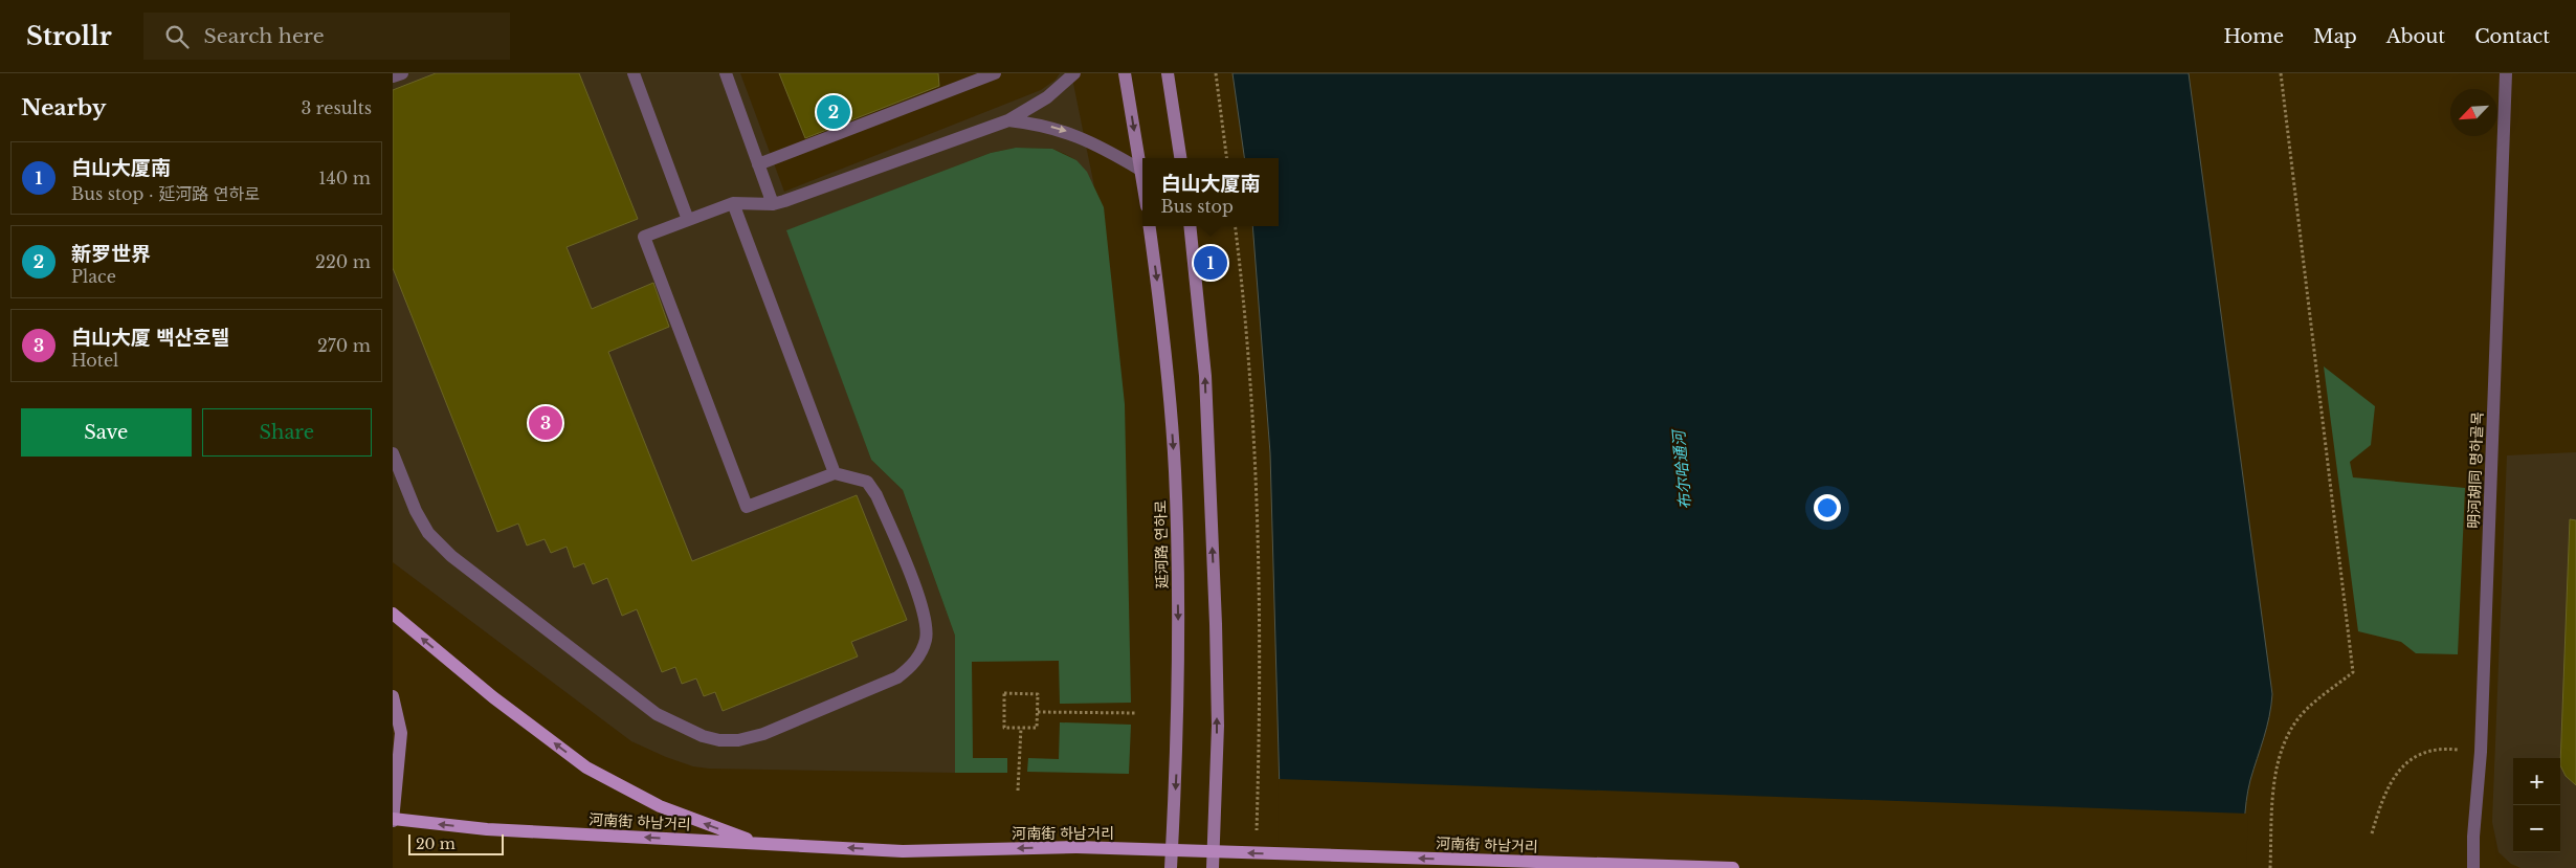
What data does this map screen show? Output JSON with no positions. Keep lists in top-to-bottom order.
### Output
{
  "streets": {
    "main road": ["延河路 연하로", "河南街 하남거리"],
    "street": ["明河胡同 명하골목"]
  },
  "one_way": ["河南街 하남거리"],
  "water": ["布尔哈通河"],
  "scale_bar": "20 m",
  "north": "bottom left",
  "page": {
    "header": "Strollr",
    "search": "Search here",
    "nav": [
      "Home",
      "Map",
      "About",
      "Contact"
    ],
    "heading": ["Nearby", "3 results"],
    "pins": ["2", "1", "3"],
    "list": [
      {
        "mark": "1",
        "name": "白山大厦南",
        "note": "Bus stop · 延河路 연하로",
        "value": "140 m"
      },
      {
        "mark": "2",
        "name": "新罗世界",
        "note": "Place",
        "value": "220 m"
      },
      {
        "mark": "3",
        "name": "白山大厦 백산호텔",
        "note": "Hotel",
        "value": "270 m"
      }
    ],
    "popup": ["白山大厦南", "Bus stop"],
    "buttons": ["Save", "Share"],
    "map_buttons": ["+", "−"],
    "scale": "20 m"
  }
}
